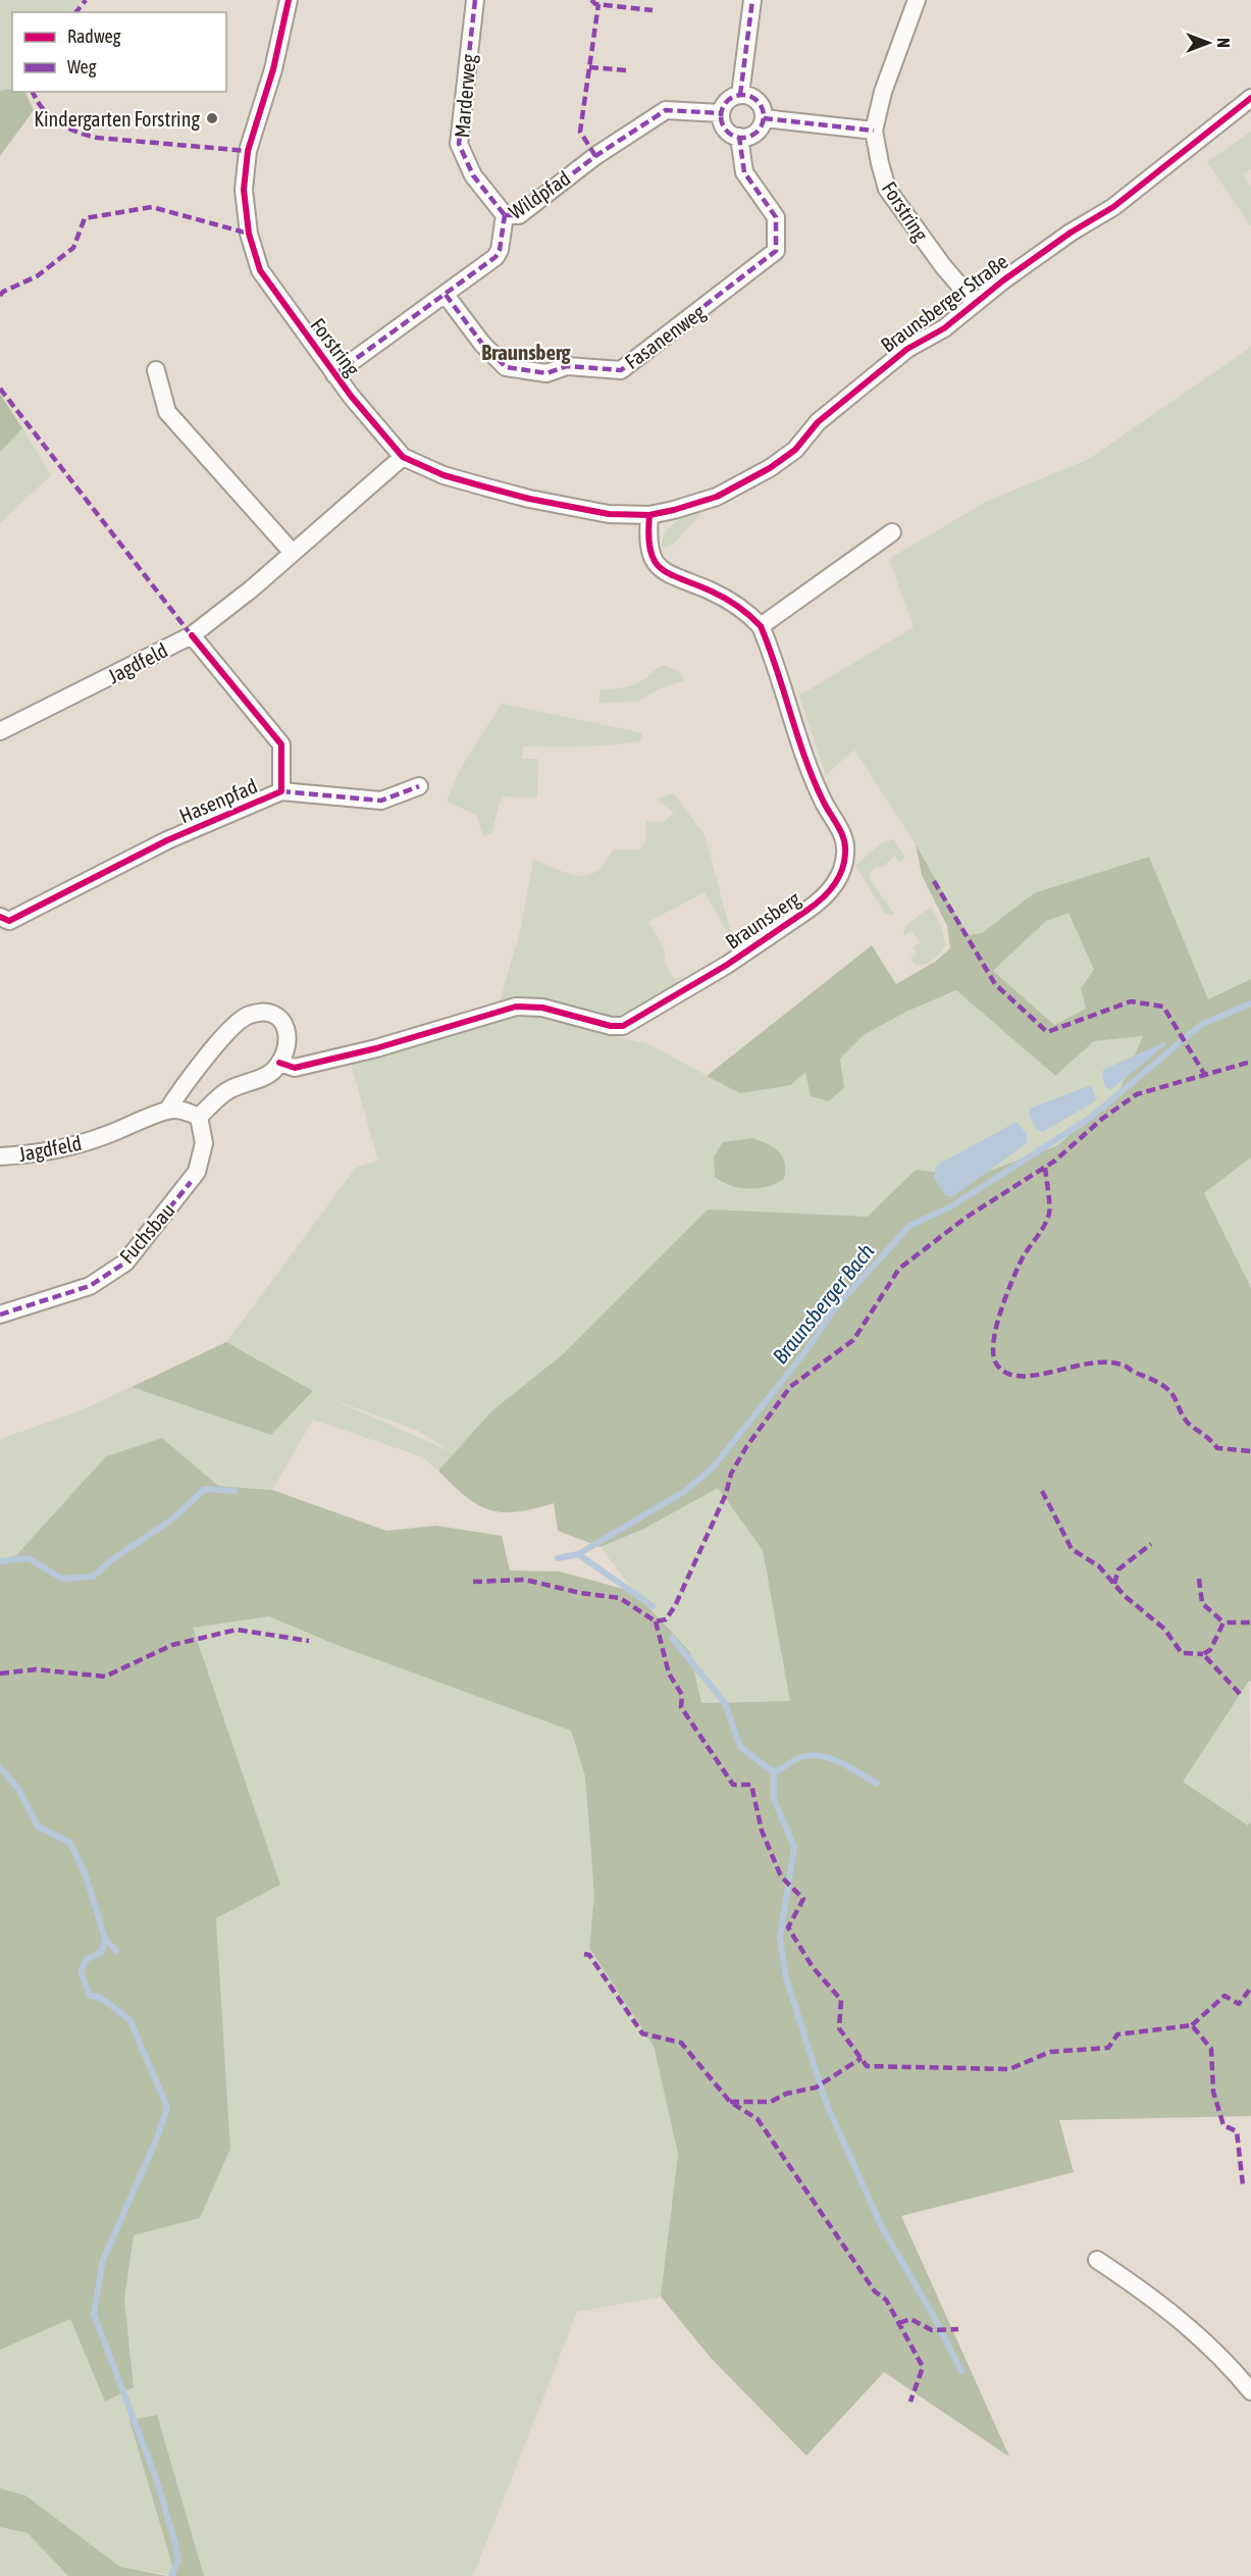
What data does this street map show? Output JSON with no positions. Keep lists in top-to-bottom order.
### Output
{
  "streets": {
    "street": [
      "Marderweg",
      "Wildpfad",
      "Forstring",
      "Braunsberger Straße",
      "Fasanenweg",
      "Jagdfeld",
      "Hasenpfad",
      "Braunsberg",
      "Fuchsbau"
    ]
  },
  "crossings": [
    ["Marderweg", "Wildpfad"],
    ["Wildpfad", "Forstring"],
    ["Wildpfad", "Fasanenweg"],
    ["Forstring", "Braunsberger Straße"],
    ["Forstring", "Jagdfeld"],
    ["Jagdfeld", "Hasenpfad"],
    ["Jagdfeld", "Braunsberg"]
  ],
  "districts": ["Braunsberg"],
  "water": ["Braunsberger Bach"],
  "places": ["Kindergarten Forstring"],
  "legend": ["Radweg", "Weg"],
  "north": "right"
}
